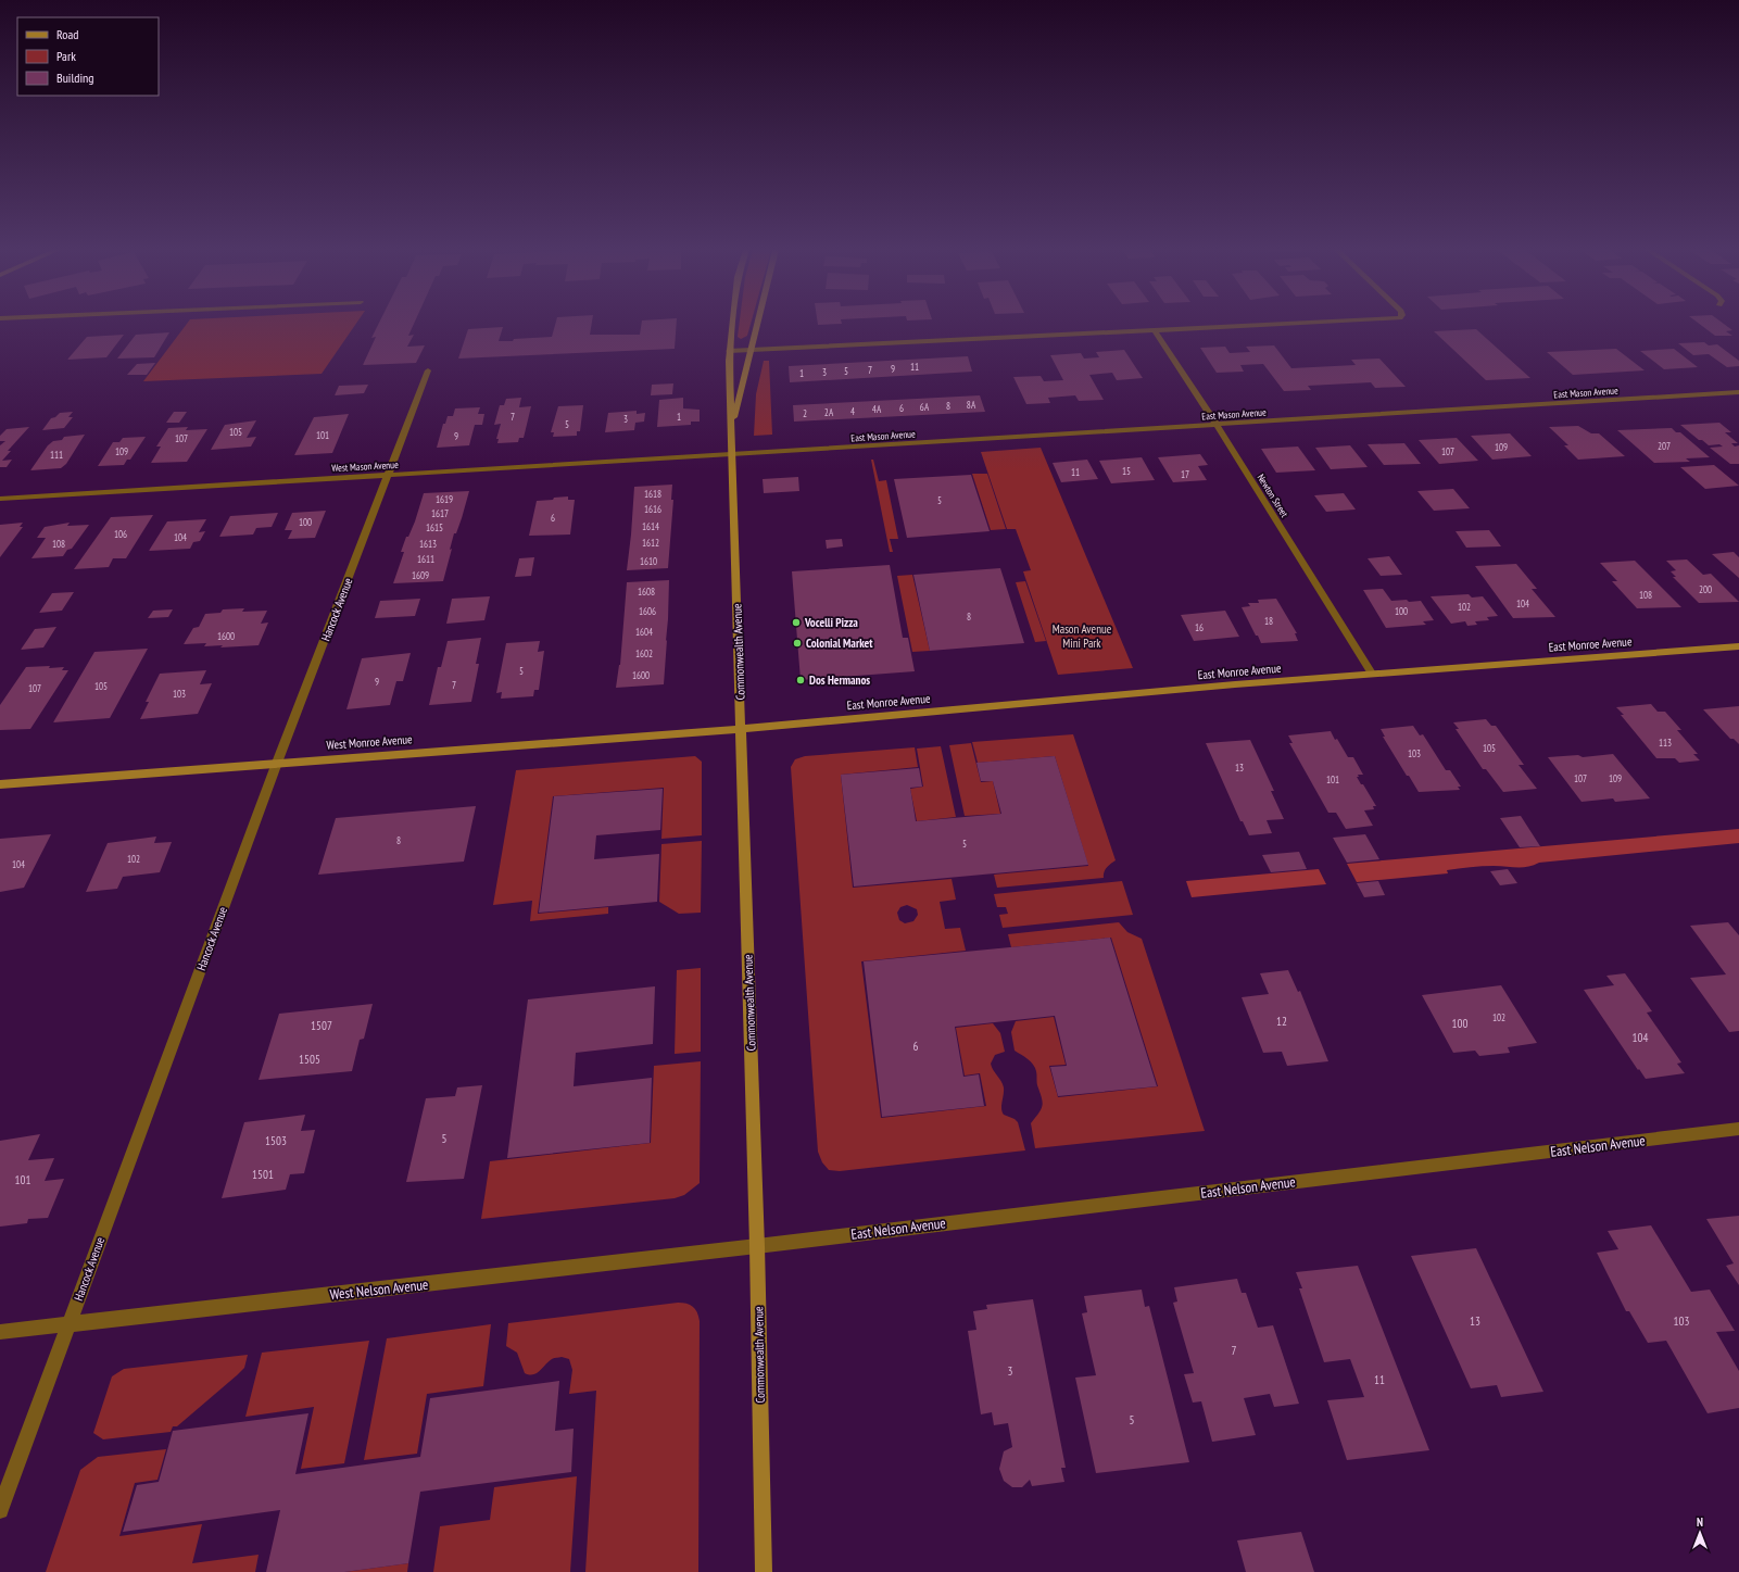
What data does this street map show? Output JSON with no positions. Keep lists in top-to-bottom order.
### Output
{
  "streets": {
    "street": [
      "East Mason Avenue",
      "West Mason Avenue",
      "Newton Street",
      "Hancock Avenue",
      "East Monroe Avenue",
      "Commonwealth Avenue",
      "West Monroe Avenue",
      "East Nelson Avenue",
      "West Nelson Avenue"
    ]
  },
  "crossings": [
    ["East Mason Avenue", "West Mason Avenue"],
    ["East Mason Avenue", "Newton Street"],
    ["East Mason Avenue", "Commonwealth Avenue"],
    ["West Mason Avenue", "Hancock Avenue"],
    ["West Mason Avenue", "Commonwealth Avenue"],
    ["Newton Street", "East Monroe Avenue"],
    ["Hancock Avenue", "West Monroe Avenue"],
    ["Hancock Avenue", "West Nelson Avenue"],
    ["East Monroe Avenue", "Commonwealth Avenue"],
    ["East Monroe Avenue", "West Monroe Avenue"],
    ["Commonwealth Avenue", "West Monroe Avenue"],
    ["Commonwealth Avenue", "East Nelson Avenue"],
    ["Commonwealth Avenue", "West Nelson Avenue"],
    ["East Nelson Avenue", "West Nelson Avenue"]
  ],
  "parks": ["Mason Avenue Mini Park"],
  "places": ["Vocelli Pizza", "Colonial Market", "Dos Hermanos"],
  "house_numbers": [
    "11",
    "9",
    "7",
    "5",
    "3",
    "1",
    "8A",
    "8",
    "6A",
    "6",
    "4A",
    "4",
    "2A",
    "2",
    "7",
    "1",
    "3",
    "5",
    "105",
    "101",
    "9",
    "107",
    "207",
    "109",
    "109",
    "107",
    "111",
    "15",
    "11",
    "17",
    "1618",
    "1619",
    "5",
    "1616",
    "1617",
    "6",
    "100",
    "1614",
    "1615",
    "106",
    "104",
    "1612",
    "108",
    "1613",
    "1611",
    "1610",
    "1609",
    "200",
    "1608",
    "108",
    "104",
    "102",
    "1606",
    "100",
    "8",
    "18",
    "16",
    "1604",
    "1600",
    "1602",
    "5",
    "1600",
    "9",
    "7",
    "105",
    "107",
    "103",
    "113",
    "105",
    "103",
    "13",
    "107",
    "109",
    "101",
    "8",
    "5",
    "102",
    "104",
    "102",
    "12",
    "100",
    "1507",
    "104",
    "6",
    "1505",
    "5",
    "1503",
    "1501",
    "101",
    "13",
    "103",
    "7",
    "3",
    "11",
    "5"
  ],
  "legend": ["Road", "Park", "Building"],
  "north": "top"
}
